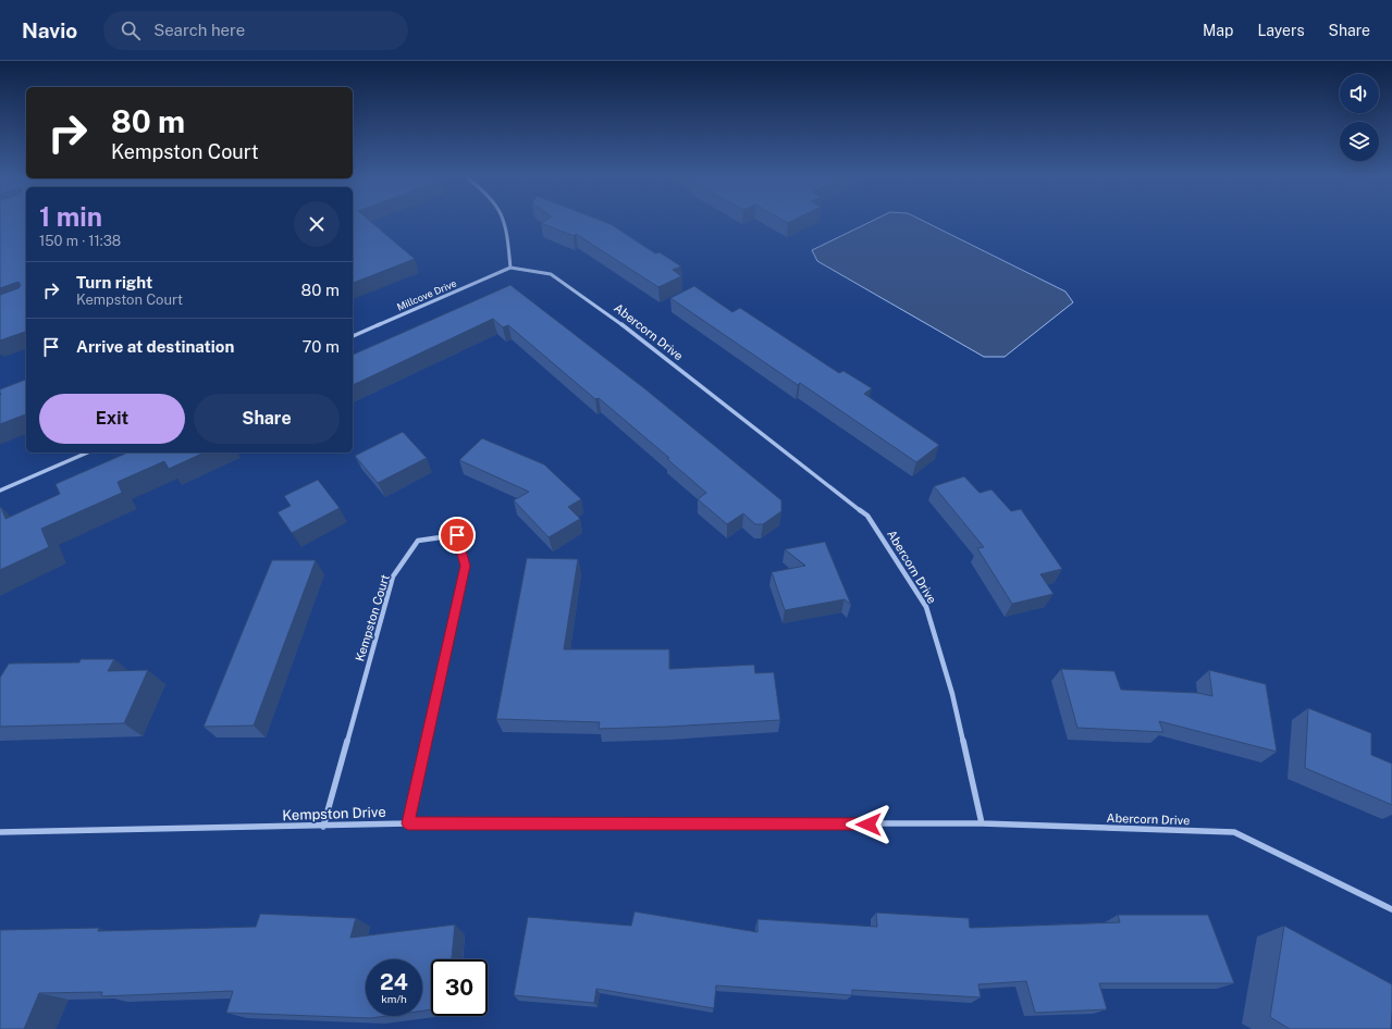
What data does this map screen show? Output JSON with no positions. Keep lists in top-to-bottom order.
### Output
{
  "streets": {
    "street": [
      "Millcove Drive",
      "Abercorn Drive",
      "Kempston Court",
      "Kempston Drive"
    ]
  },
  "crossings": [
    ["Millcove Drive", "Abercorn Drive"],
    ["Abercorn Drive", "Kempston Drive"],
    ["Kempston Court", "Kempston Drive"]
  ],
  "page": {
    "header": "Navio",
    "search": "Search here",
    "nav": ["Map", "Layers", "Share"],
    "turn": ["80 m", "Kempston Court"],
    "heading": ["1 min", "150 m · 11:38"],
    "list": [
      {
        "name": "Turn right",
        "note": "Kempston Court",
        "value": "80 m"
      },
      {
        "name": "Arrive at destination",
        "value": "70 m"
      }
    ],
    "buttons": ["Exit", "Share"],
    "speed": "24 km/h",
    "limit": "30"
  }
}
